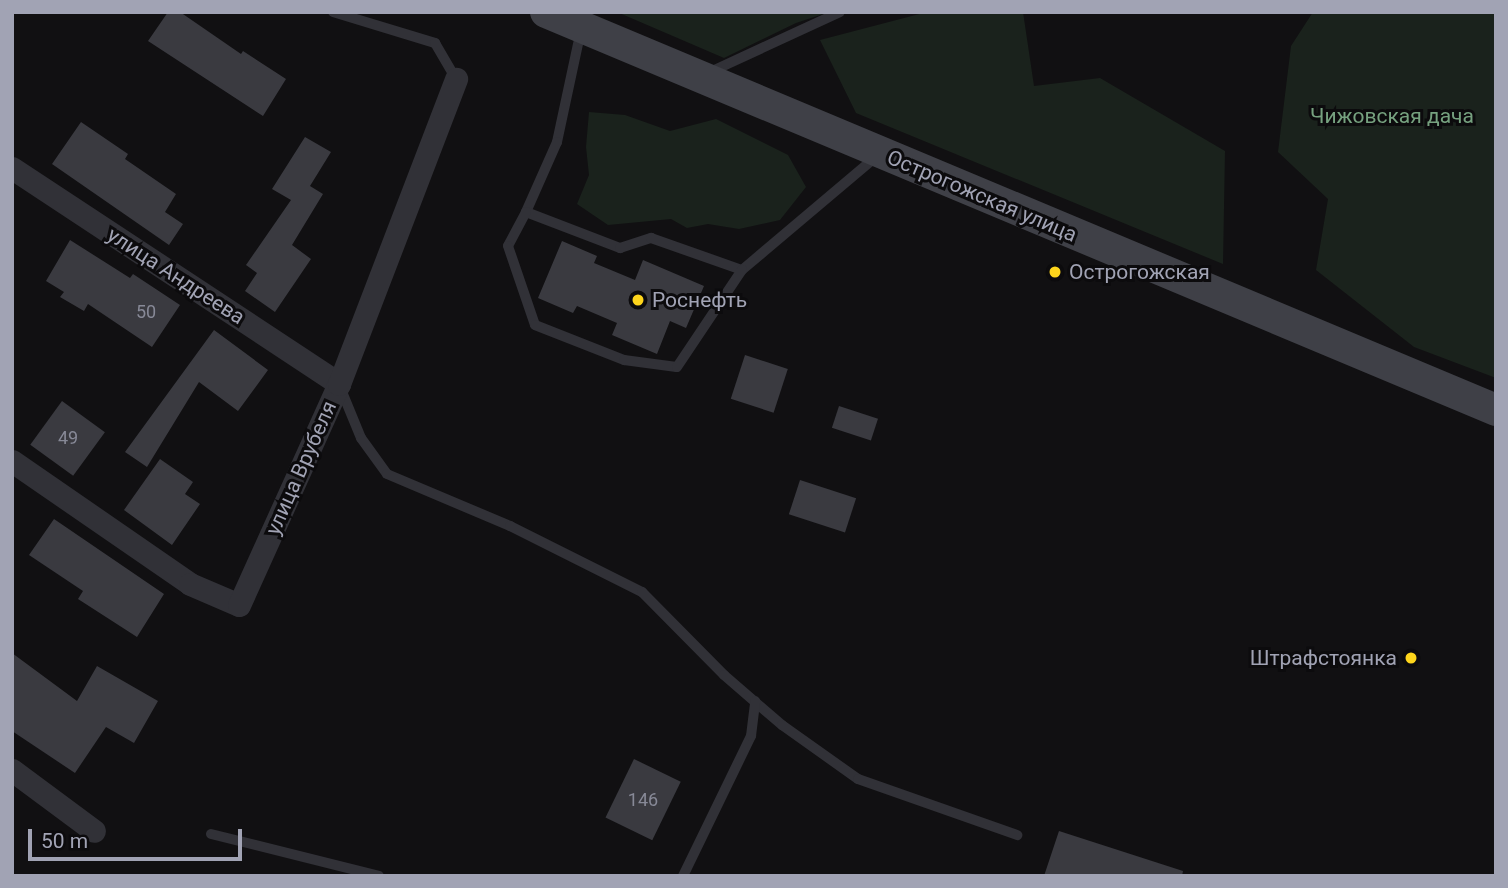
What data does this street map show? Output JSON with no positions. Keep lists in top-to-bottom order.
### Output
{
  "streets": {
    "street": ["Острогожская улица", "улица Андреева", "улица Врубеля"]
  },
  "crossings": [
    ["улица Андреева", "улица Врубеля"]
  ],
  "parks": ["Чижовская дача"],
  "places": ["Острогожская", "Роснефть", "Штрафстоянка"],
  "house_numbers": ["50", "49", "146"],
  "scale_bar": "50 m"
}
